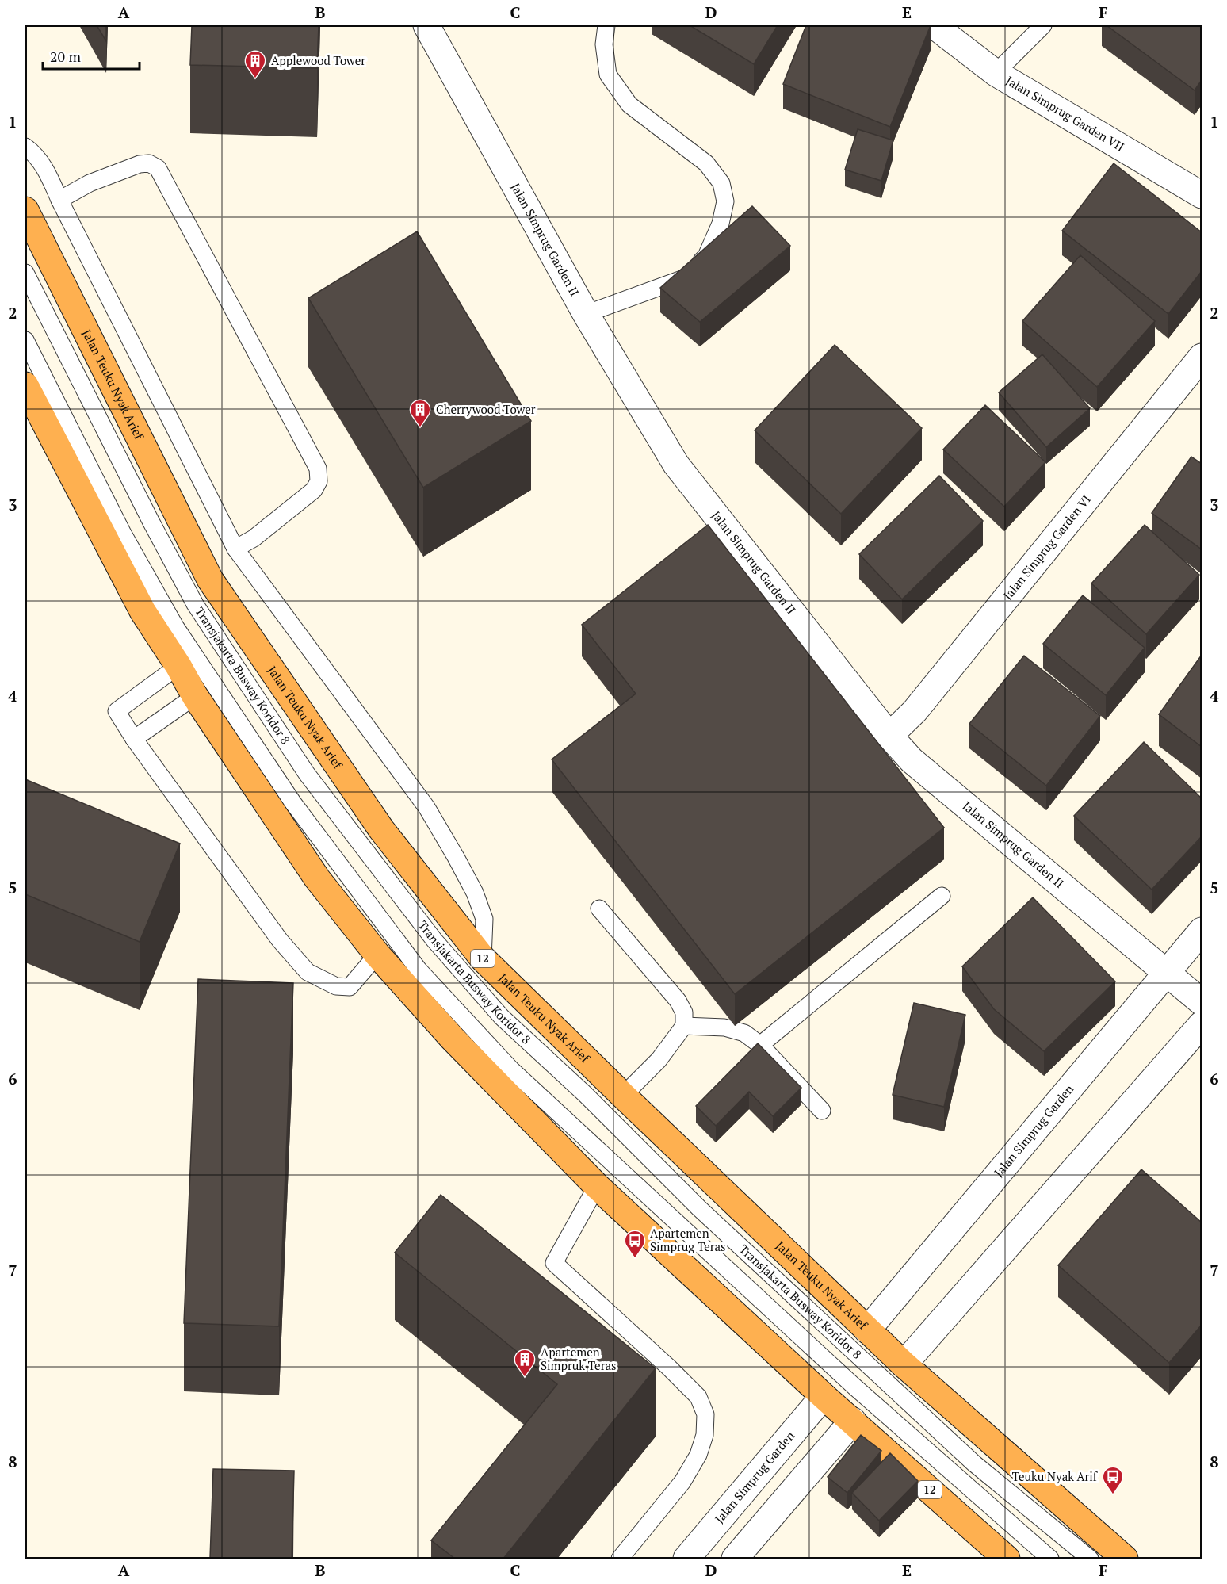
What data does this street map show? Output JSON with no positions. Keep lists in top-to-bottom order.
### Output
{
  "streets": {
    "highway": ["Jalan Teuku Nyak Arief", "12"],
    "street": [
      "Jalan Simprug Garden VII",
      "Jalan Simprug Garden II",
      "Jalan Simprug Garden VI",
      "Jalan Simprug Garden"
    ],
    "lane": ["Transjakarta Busway Koridor 8"]
  },
  "crossings": [
    ["Jalan Simprug Garden II", "Jalan Simprug Garden VI"],
    ["Jalan Simprug Garden II", "Jalan Simprug Garden"],
    ["Jalan Teuku Nyak Arief", "Jalan Simprug Garden"],
    ["12", "Jalan Simprug Garden"]
  ],
  "places": {
    "building": ["Applewood Tower", "Cherrywood Tower", "Apartemen Simpruk Teras"],
    "bus stop": ["Apartemen Simprug Teras", "Teuku Nyak Arif"]
  },
  "scale_bar": "20 m",
  "grid": {
    "columns": [
      "A",
      "B",
      "C",
      "D",
      "E",
      "F"
    ],
    "rows": [
      "1",
      "2",
      "3",
      "4",
      "5",
      "6",
      "7",
      "8"
    ]
  }
}
